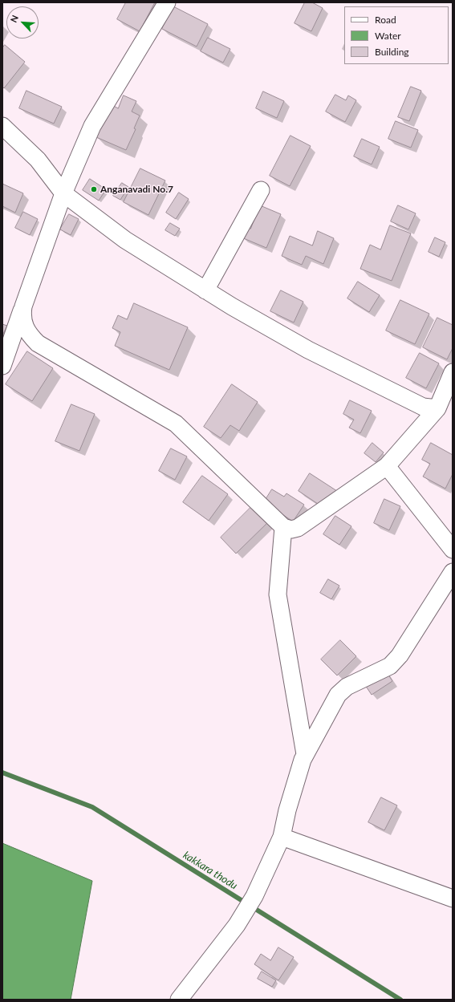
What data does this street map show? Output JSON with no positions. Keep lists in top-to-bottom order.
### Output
{
  "water": ["kakkara thodu"],
  "places": ["Anganavadi No.7"],
  "legend": ["Road", "Water", "Building"],
  "north": "top left"
}
